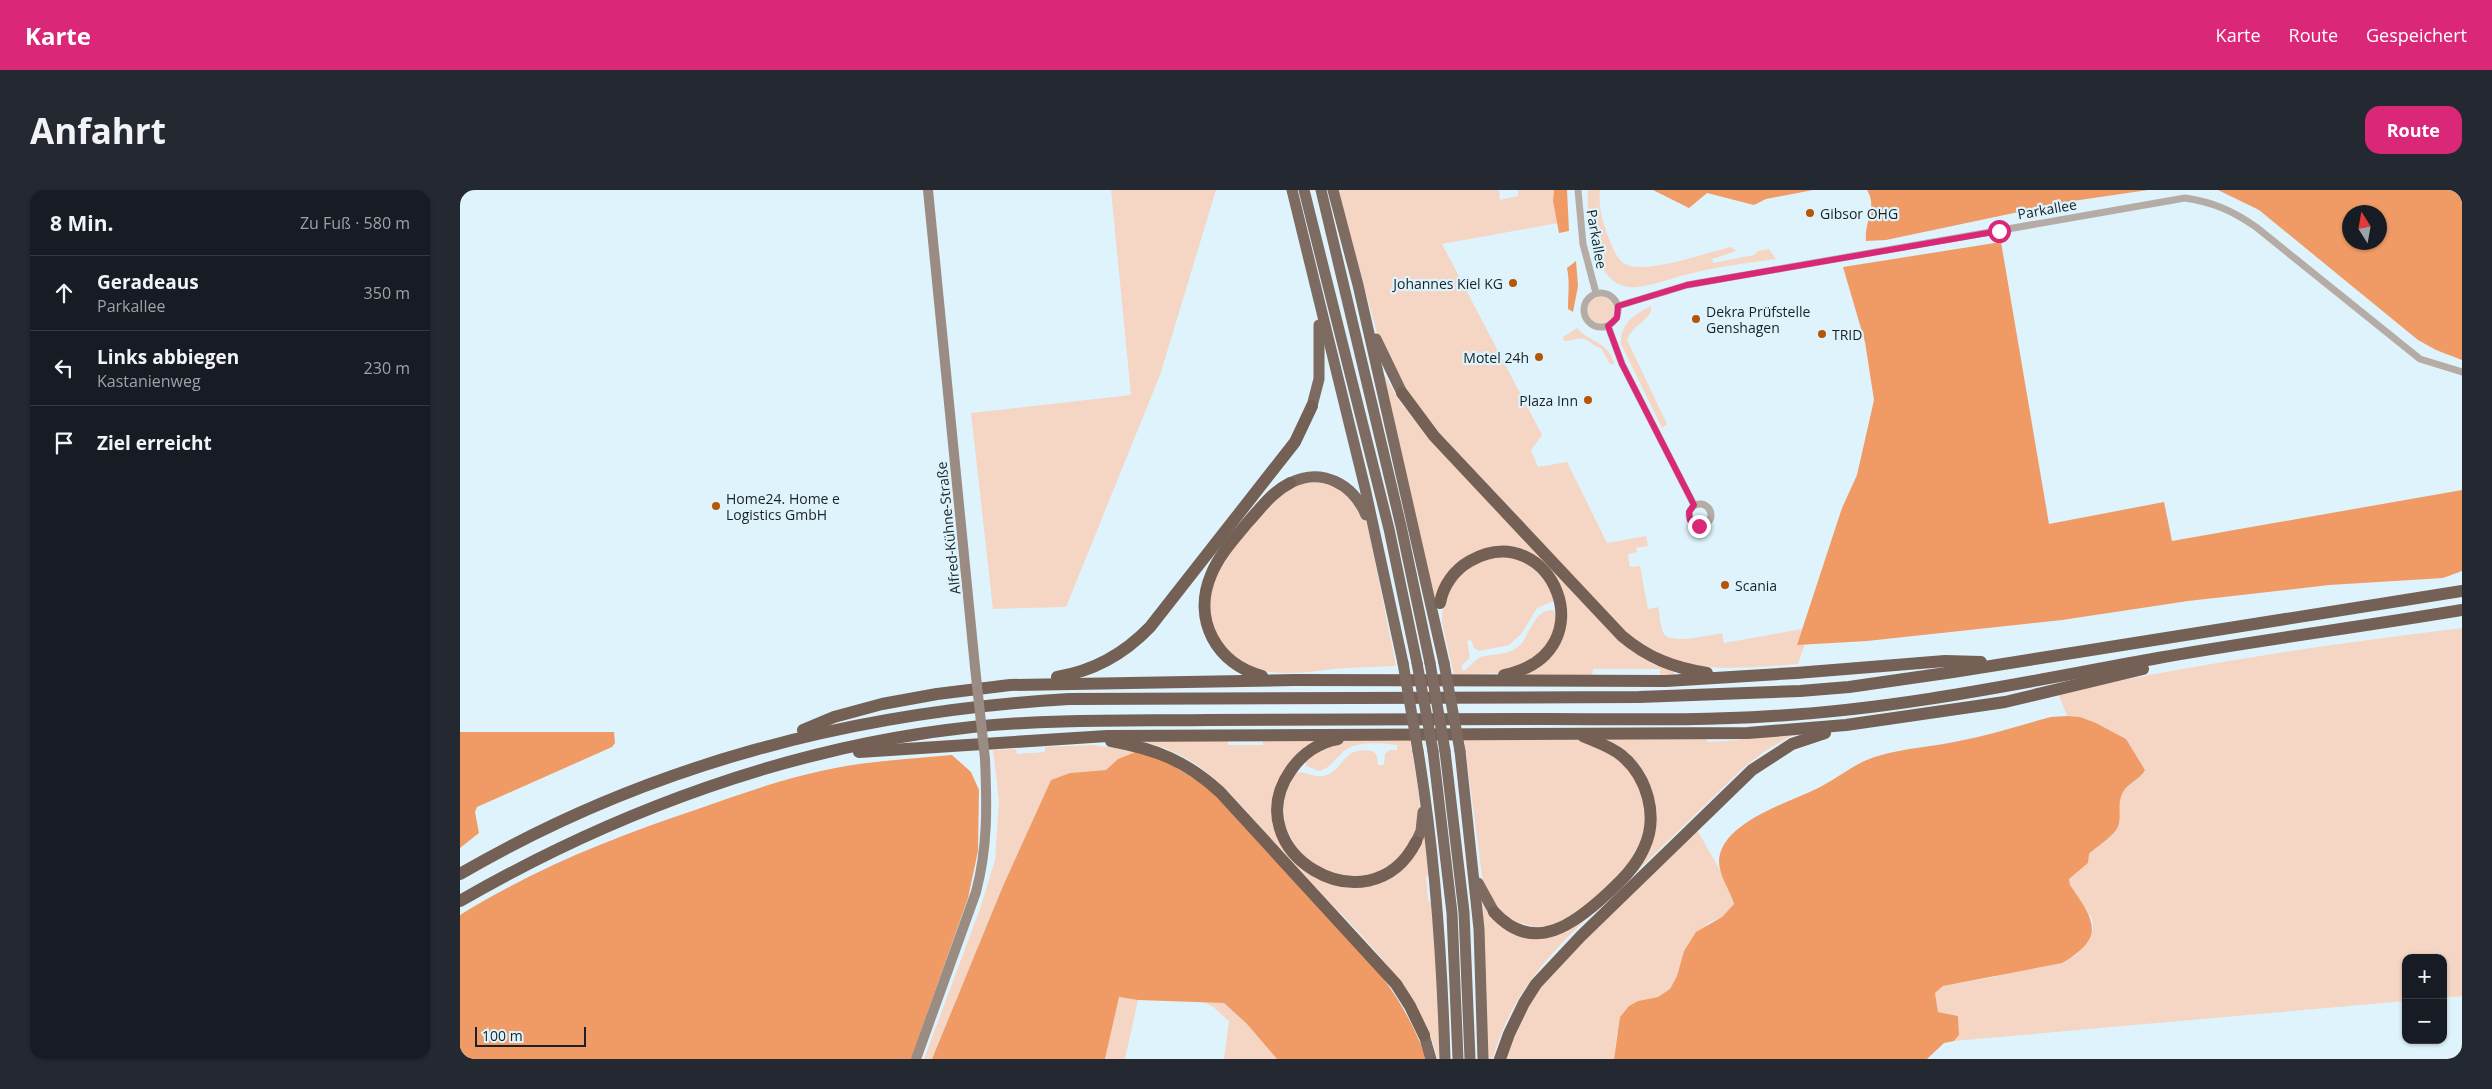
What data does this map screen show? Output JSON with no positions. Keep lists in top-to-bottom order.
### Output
{
  "streets": {
    "main road": ["Alfred-Kühne-Straße"],
    "street": ["Parkallee"]
  },
  "places": [
    "Gibsor OHG",
    "Johannes Kiel KG",
    "Dekra Prüfstelle Genshagen",
    "TRID",
    "Motel 24h",
    "Plaza Inn",
    "Home24. Home e Logistics GmbH",
    "Scania"
  ],
  "scale_bar": "100 m",
  "north": "top",
  "page": {
    "header": "Karte",
    "nav": ["Karte", "Route", "Gespeichert"],
    "buttons": "Route",
    "title": "Anfahrt",
    "heading": ["8 Min.", "Zu Fuß · 580 m"],
    "list": [
      ["Geradeaus", "Parkallee", "350 m"],
      ["Links abbiegen", "Kastanienweg", "230 m"],
      "Ziel erreicht"
    ],
    "map_buttons": ["+", "−"],
    "scale": "100 m"
  }
}
